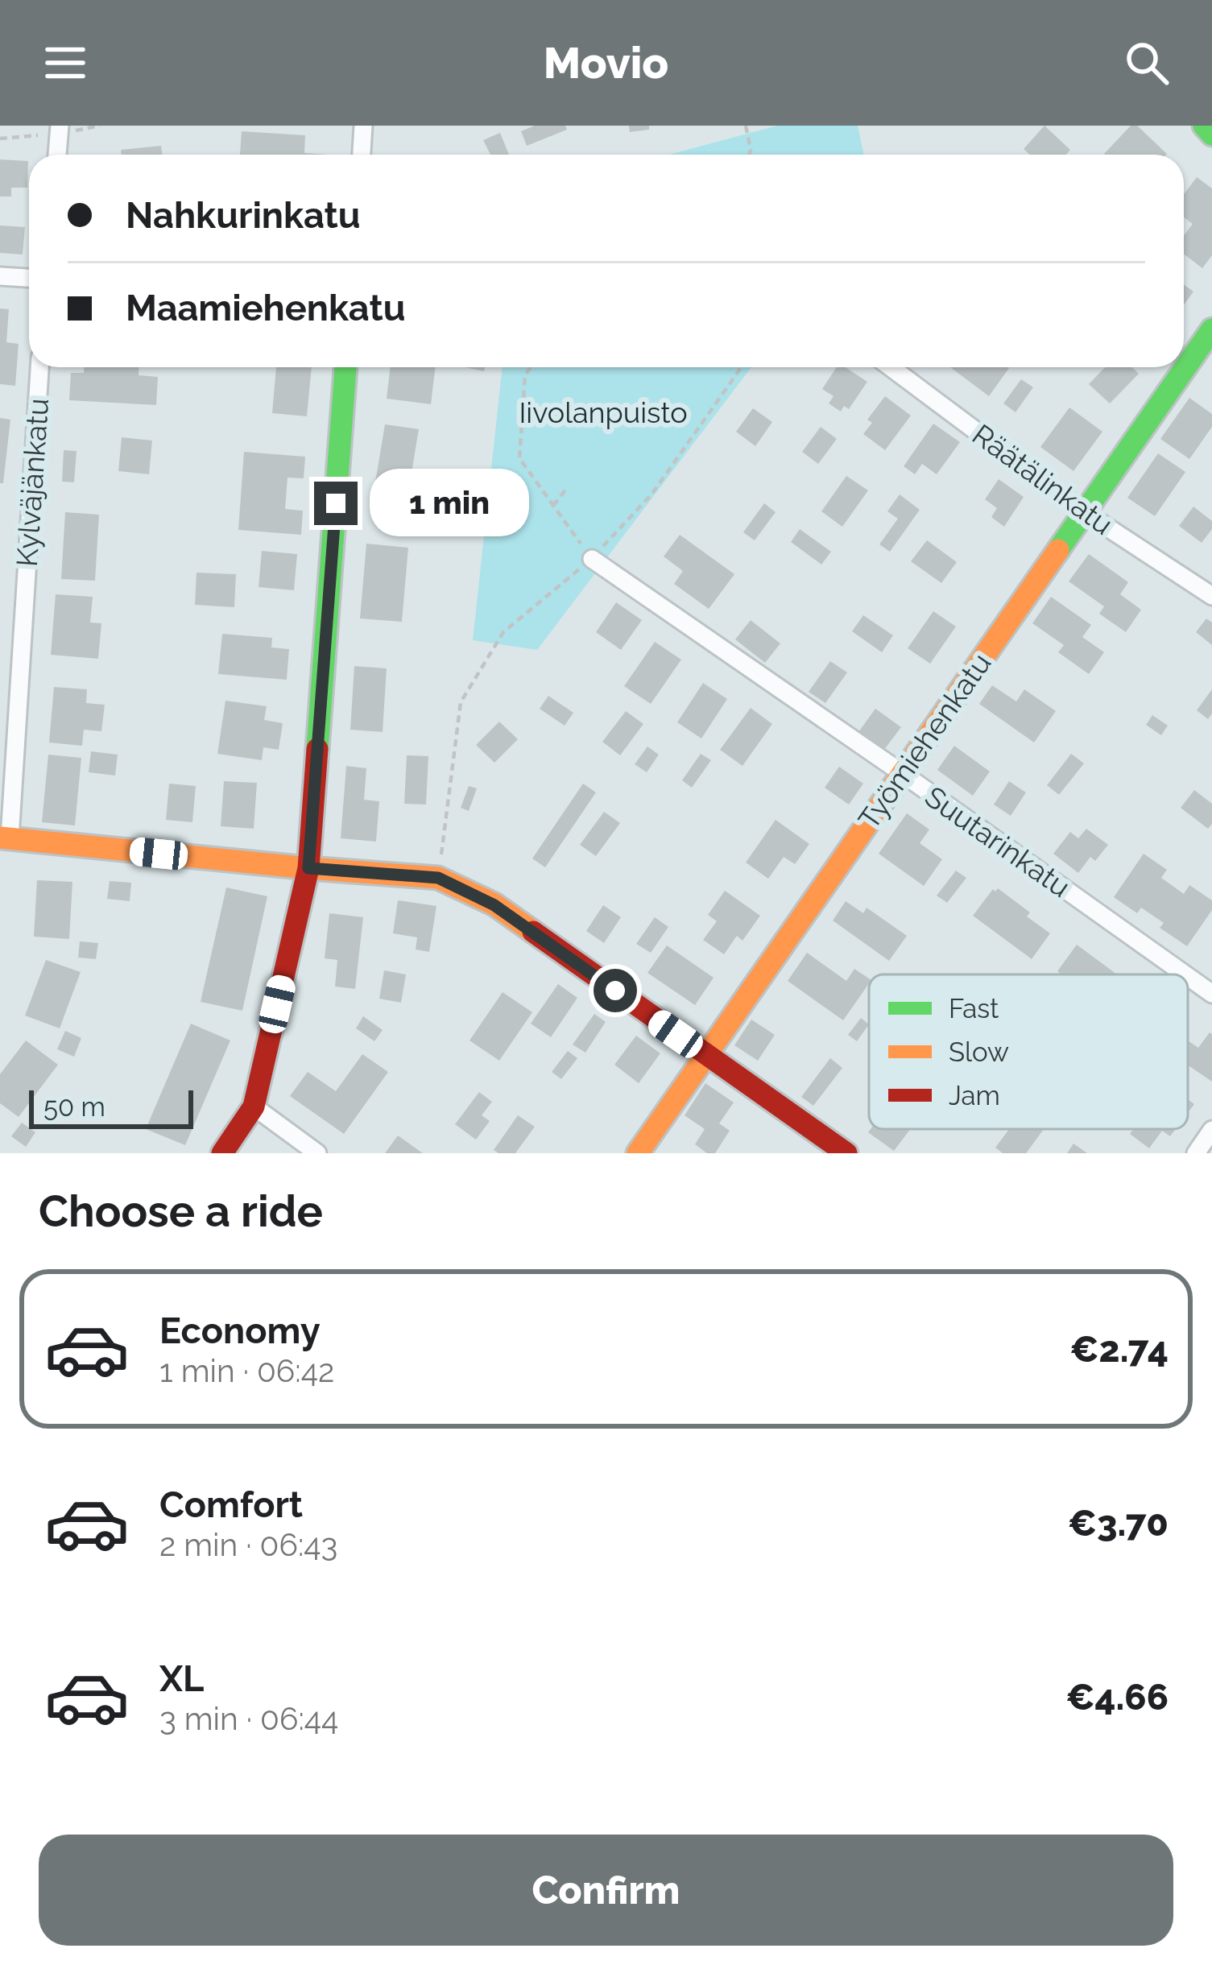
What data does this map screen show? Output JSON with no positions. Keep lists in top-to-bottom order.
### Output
{
  "streets": {
    "street": [
      "Räätälinkatu",
      "Kylväjänkatu",
      "Työmiehenkatu",
      "Suutarinkatu"
    ]
  },
  "crossings": [
    ["Räätälinkatu", "Työmiehenkatu"],
    ["Työmiehenkatu", "Suutarinkatu"]
  ],
  "parks": ["Iivolanpuisto"],
  "legend": ["Fast", "Slow", "Jam"],
  "scale_bar": "50 m",
  "page": {
    "header": "Movio",
    "banner": ["Nahkurinkatu", "Maamiehenkatu"],
    "bubble": "1 min",
    "scale": "50 m",
    "heading": "Choose a ride",
    "list": [
      {
        "name": "Economy",
        "note": "1 min · 06:42",
        "value": "€2.74"
      },
      {
        "name": "Comfort",
        "note": "2 min · 06:43",
        "value": "€3.70"
      },
      {
        "name": "XL",
        "note": "3 min · 06:44",
        "value": "€4.66"
      }
    ],
    "buttons": "Confirm"
  }
}
